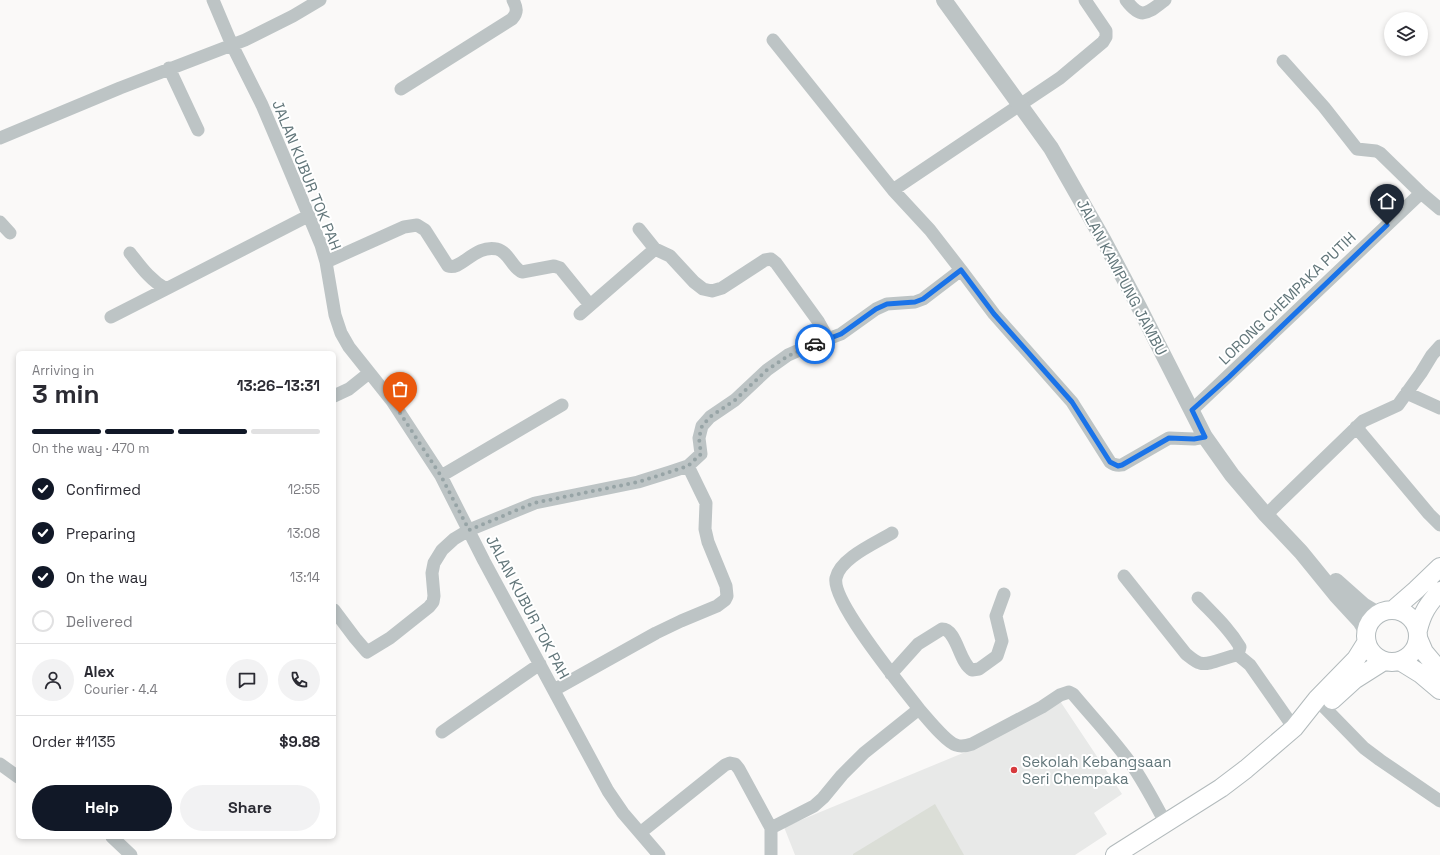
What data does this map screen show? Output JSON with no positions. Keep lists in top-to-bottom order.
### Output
{
  "streets": {
    "street": ["JALAN KUBUR TOK PAH", "JALAN KAMPUNG JAMBU", "LORONG CHEMPAKA PUTIH"]
  },
  "crossings": [
    ["JALAN KAMPUNG JAMBU", "LORONG CHEMPAKA PUTIH"]
  ],
  "places": ["Sekolah Kebangsaan Seri Chempaka"],
  "page": {
    "heading": ["3 min", "Arriving in", "13:26–13:31"],
    "panel": [
      "Alex",
      "Courier · 4.4",
      "Order #1135",
      "$9.88"
    ],
    "bar": "On the way · 470 m",
    "list": [
      ["Confirmed", "12:55"],
      ["Preparing", "13:08"],
      ["On the way", "13:14"],
      "Delivered"
    ],
    "buttons": ["Help", "Share"]
  }
}
